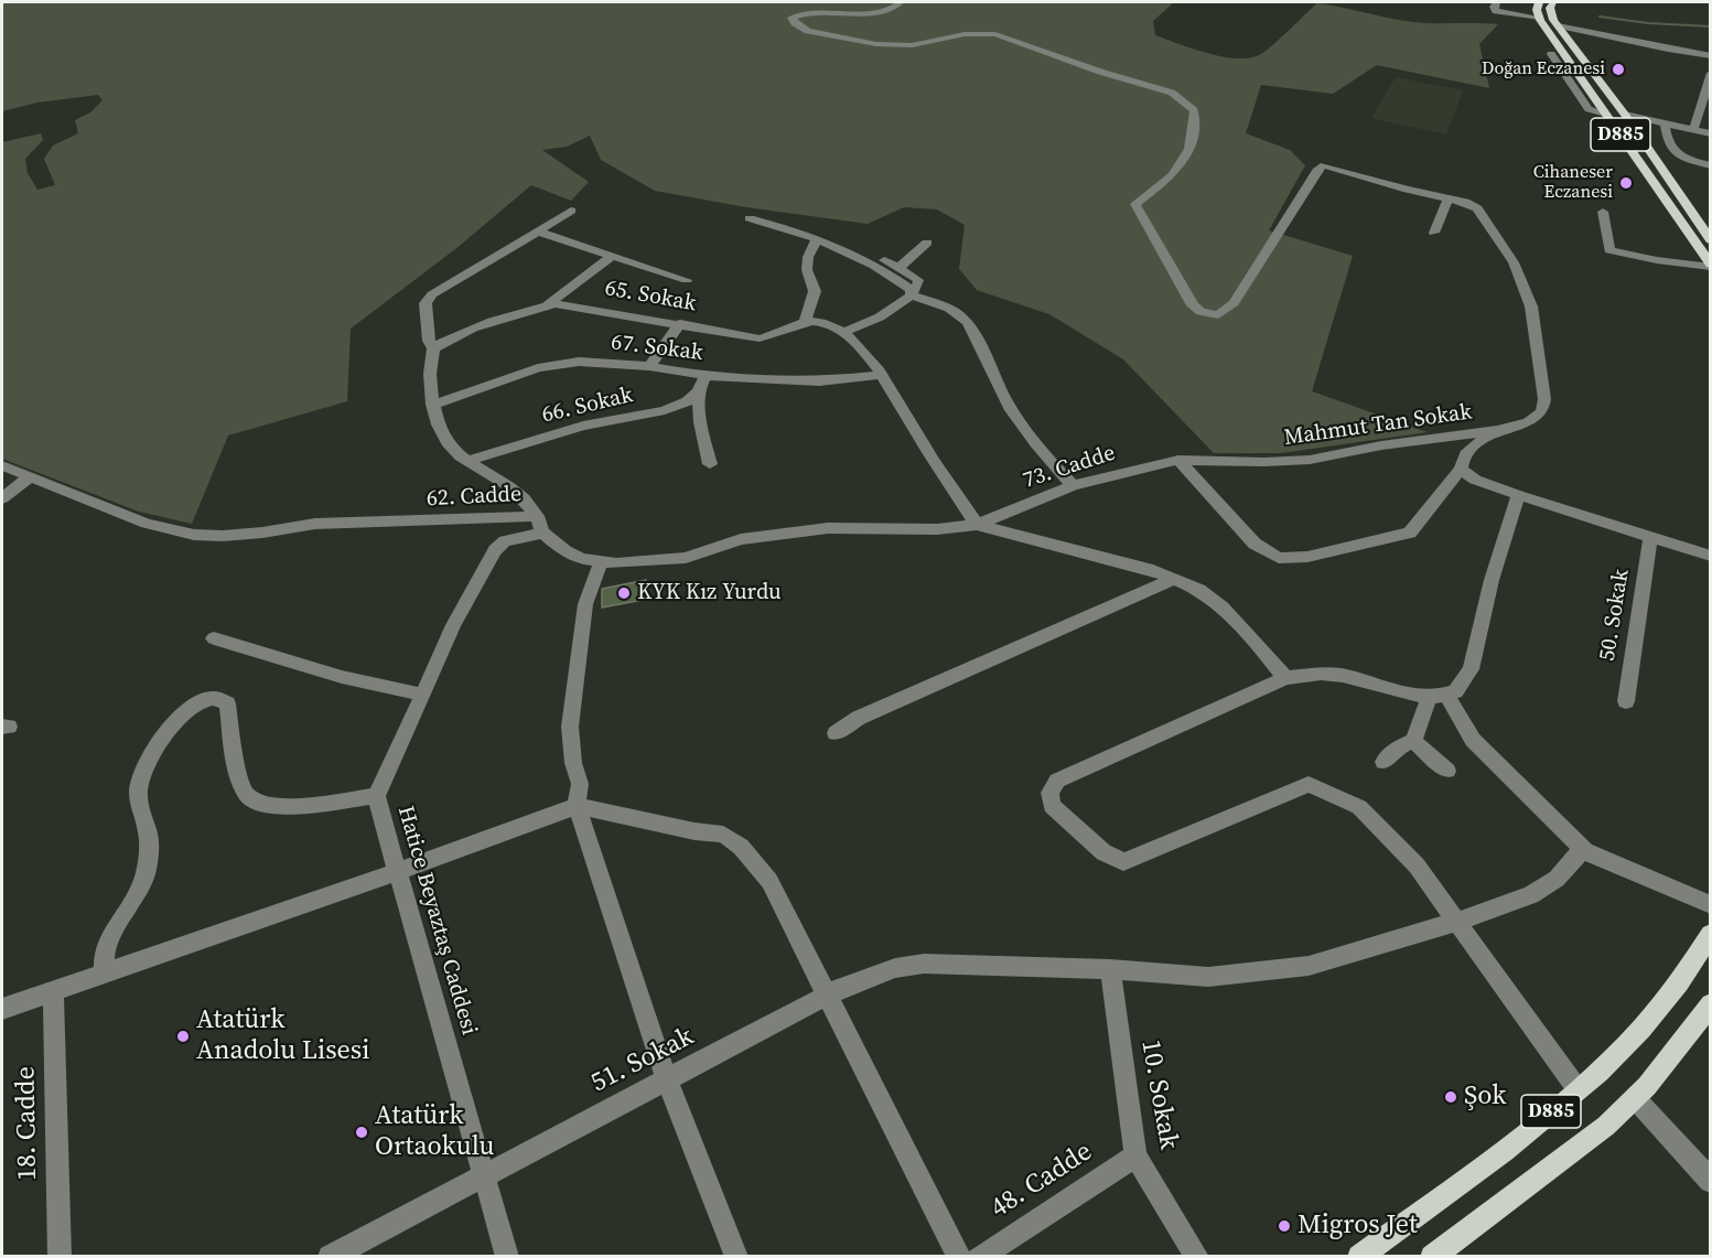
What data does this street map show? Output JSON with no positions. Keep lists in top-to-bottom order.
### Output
{
  "streets": {
    "main road": ["D885"],
    "street": [
      "65. Sokak",
      "67. Sokak",
      "66. Sokak",
      "Mahmut Tan Sokak",
      "73. Cadde",
      "62. Cadde",
      "50. Sokak",
      "Hatice Beyaztaş Caddesi",
      "51. Sokak",
      "10. Sokak",
      "18. Cadde",
      "48. Cadde"
    ]
  },
  "crossings": [
    ["Mahmut Tan Sokak", "73. Cadde"],
    ["73. Cadde", "62. Cadde"],
    ["62. Cadde", "Hatice Beyaztaş Caddesi"],
    ["Hatice Beyaztaş Caddesi", "51. Sokak"],
    ["51. Sokak", "10. Sokak"],
    ["10. Sokak", "48. Cadde"]
  ],
  "places": [
    "Doğan Eczanesi",
    "Cihaneser Eczanesi",
    "KYK Kız Yurdu",
    "Atatürk Anadolu Lisesi",
    "Şok",
    "Atatürk Ortaokulu",
    "Migros Jet"
  ]
}
